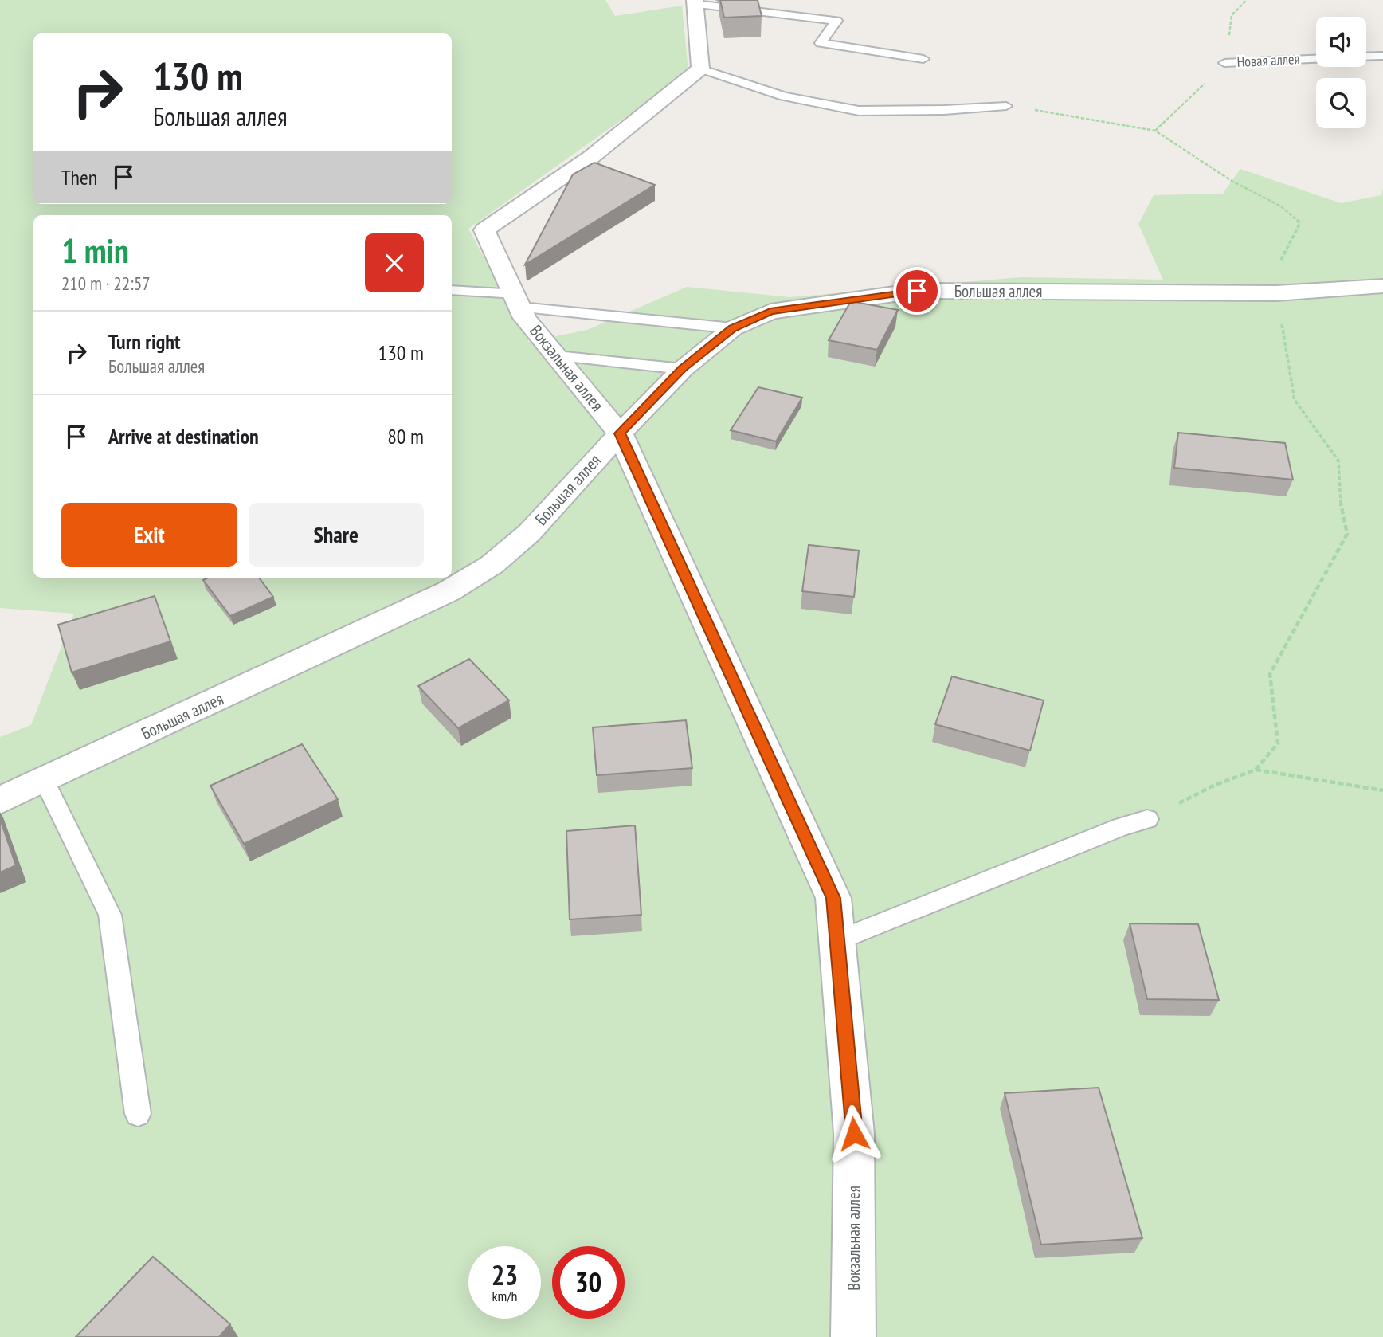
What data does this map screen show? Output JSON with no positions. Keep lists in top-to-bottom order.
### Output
{
  "streets": {
    "street": ["Большая аллея", "Вокзальная аллея"],
    "lane": ["Новая аллея"]
  },
  "crossings": [
    ["Большая аллея", "Вокзальная аллея"]
  ],
  "page": {
    "turn": ["130 m", "Большая аллея"],
    "then": "Then",
    "heading": ["1 min", "210 m · 22:57"],
    "list": [
      {
        "name": "Turn right",
        "note": "Большая аллея",
        "value": "130 m"
      },
      {
        "name": "Arrive at destination",
        "value": "80 m"
      }
    ],
    "buttons": ["Exit", "Share"],
    "speed": "23 km/h",
    "limit": "30"
  }
}
